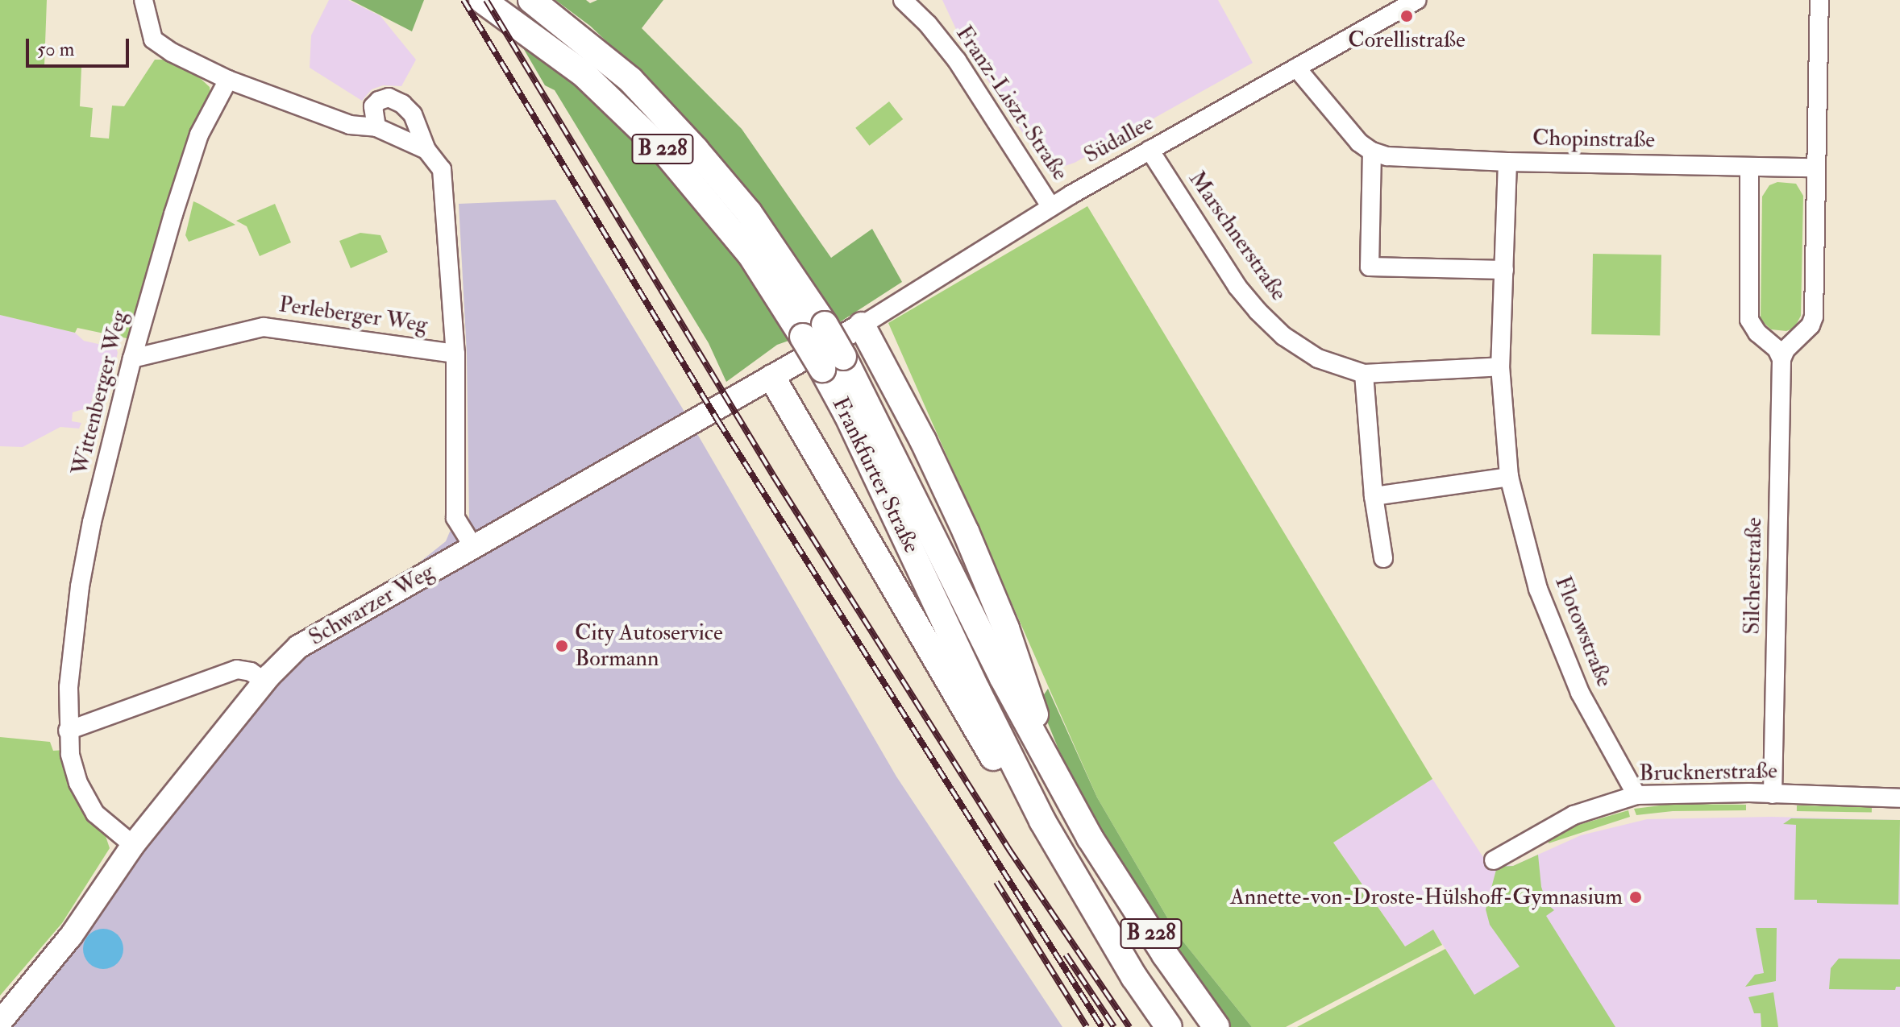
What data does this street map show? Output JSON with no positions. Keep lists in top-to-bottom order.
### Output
{
  "streets": {
    "highway": ["B 228", "Frankfurter Straße"],
    "main road": ["Schwarzer Weg"],
    "street": [
      "Franz-Liszt-Straße",
      "Südallee",
      "Chopinstraße",
      "Marschnerstraße",
      "Perleberger Weg",
      "Wittenberger Weg",
      "Silcherstraße",
      "Flotowstraße",
      "Brucknerstraße"
    ]
  },
  "crossings": [
    ["Franz-Liszt-Straße", "Südallee"],
    ["Südallee", "Marschnerstraße"],
    ["Südallee", "Schwarzer Weg"],
    ["Chopinstraße", "Flotowstraße"],
    ["Marschnerstraße", "Flotowstraße"],
    ["Perleberger Weg", "Wittenberger Weg"],
    ["Wittenberger Weg", "Schwarzer Weg"],
    ["Silcherstraße", "Brucknerstraße"],
    ["Flotowstraße", "Brucknerstraße"]
  ],
  "places": ["Corellistraße", "City Autoservice Bormann", "Annette-von-Droste-Hülshoff-Gymnasium"],
  "scale_bar": "50 m"
}
